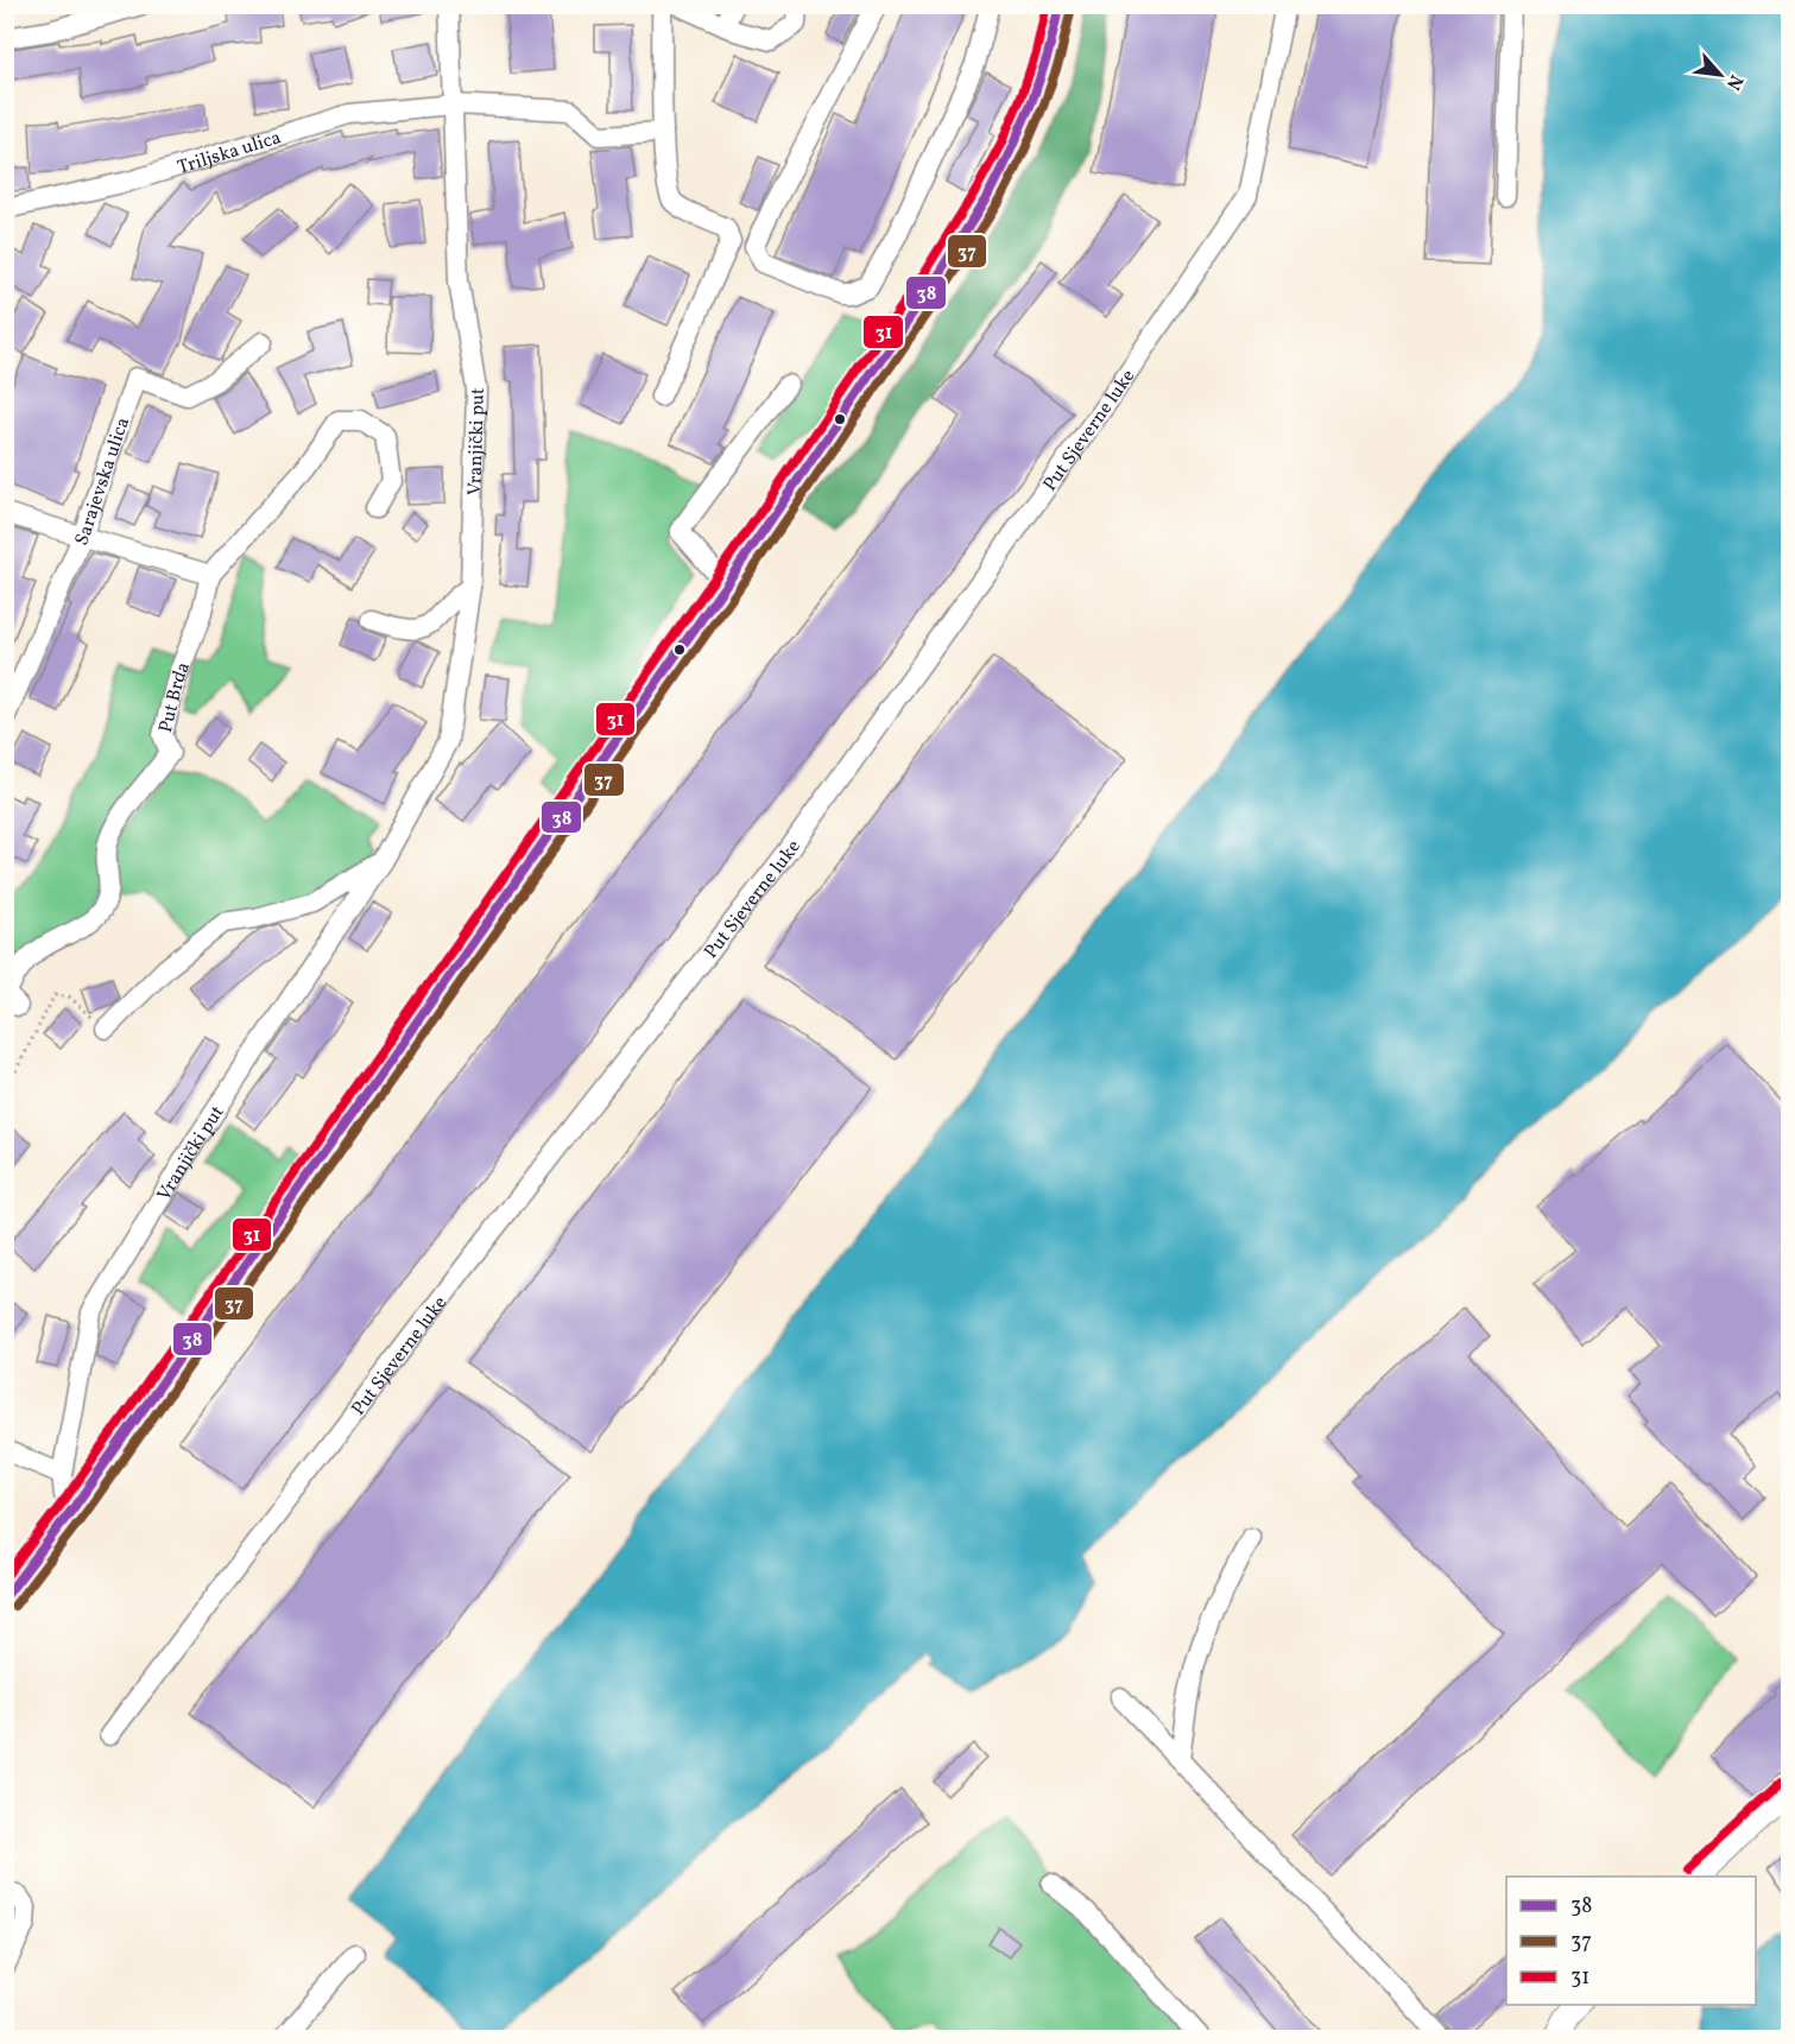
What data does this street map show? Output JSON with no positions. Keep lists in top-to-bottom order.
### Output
{
  "streets": {
    "street": [
      "Triljska ulica",
      "Put Sjeverne luke",
      "Vranjički put",
      "Sarajevska ulica",
      "Put Brda"
    ]
  },
  "crossings": [
    ["Triljska ulica", "Vranjički put"]
  ],
  "lines": ["transit line 38", "transit line 31", "transit line 37"],
  "legend": ["38", "37", "31"],
  "north": "bottom right"
}
